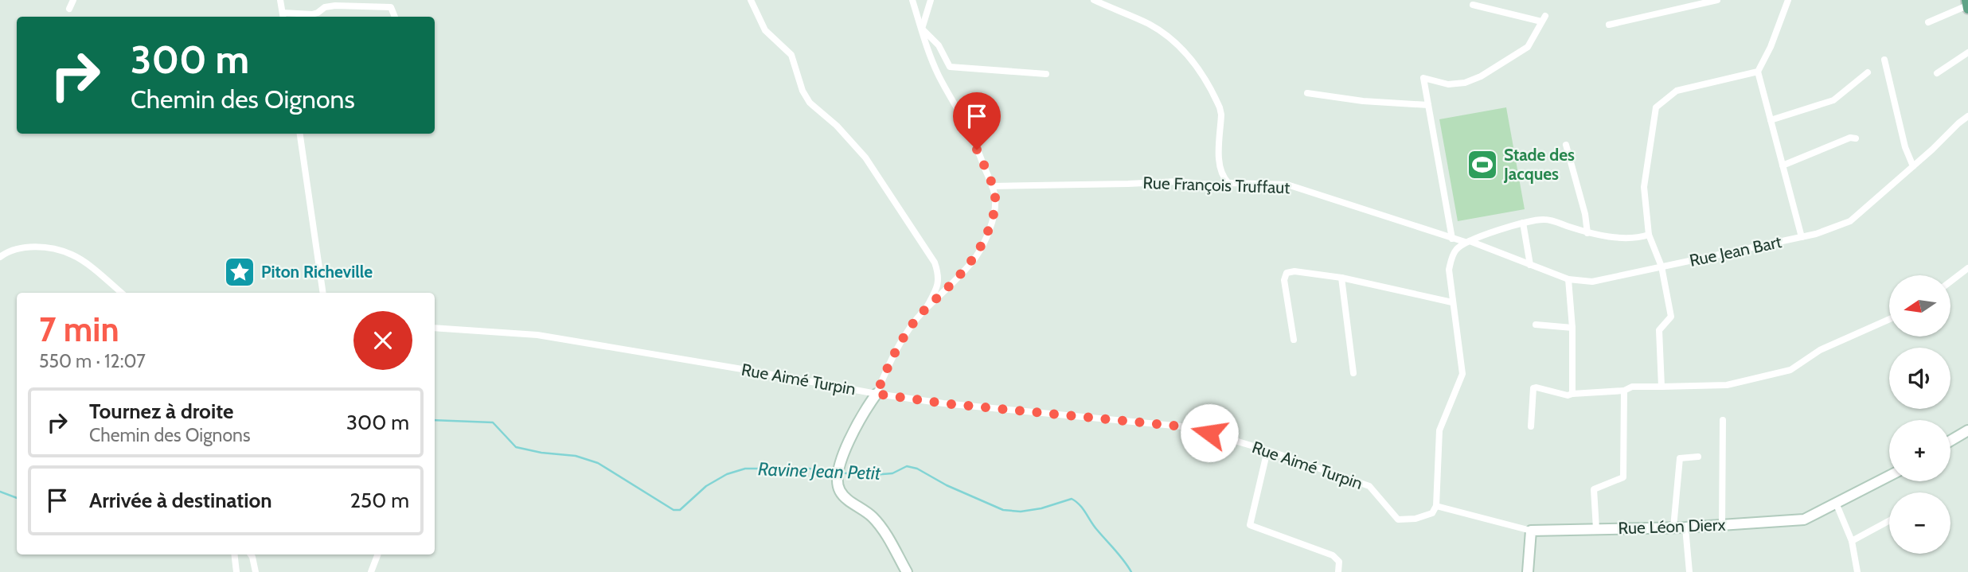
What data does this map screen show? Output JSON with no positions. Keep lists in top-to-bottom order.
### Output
{
  "streets": {
    "street": [
      "Rue François Truffaut",
      "Rue Jean Bart",
      "Rue Aimé Turpin",
      "Rue Léon Dierx"
    ]
  },
  "crossings": [
    ["Rue François Truffaut", "Rue Jean Bart"],
    ["Rue Aimé Turpin", "Rue Léon Dierx"]
  ],
  "water": ["Ravine Jean Petit"],
  "places": {
    "sports": ["Stade des Jacques"],
    "place": ["Piton Richeville"]
  },
  "north": "left",
  "page": {
    "turn": ["300 m", "Chemin des Oignons"],
    "map_buttons": ["+", "−"],
    "heading": ["7 min", "550 m · 12:07"],
    "list": [
      {
        "name": "Tournez à droite",
        "note": "Chemin des Oignons",
        "value": "300 m"
      },
      {
        "name": "Arrivée à destination",
        "value": "250 m"
      }
    ]
  }
}
